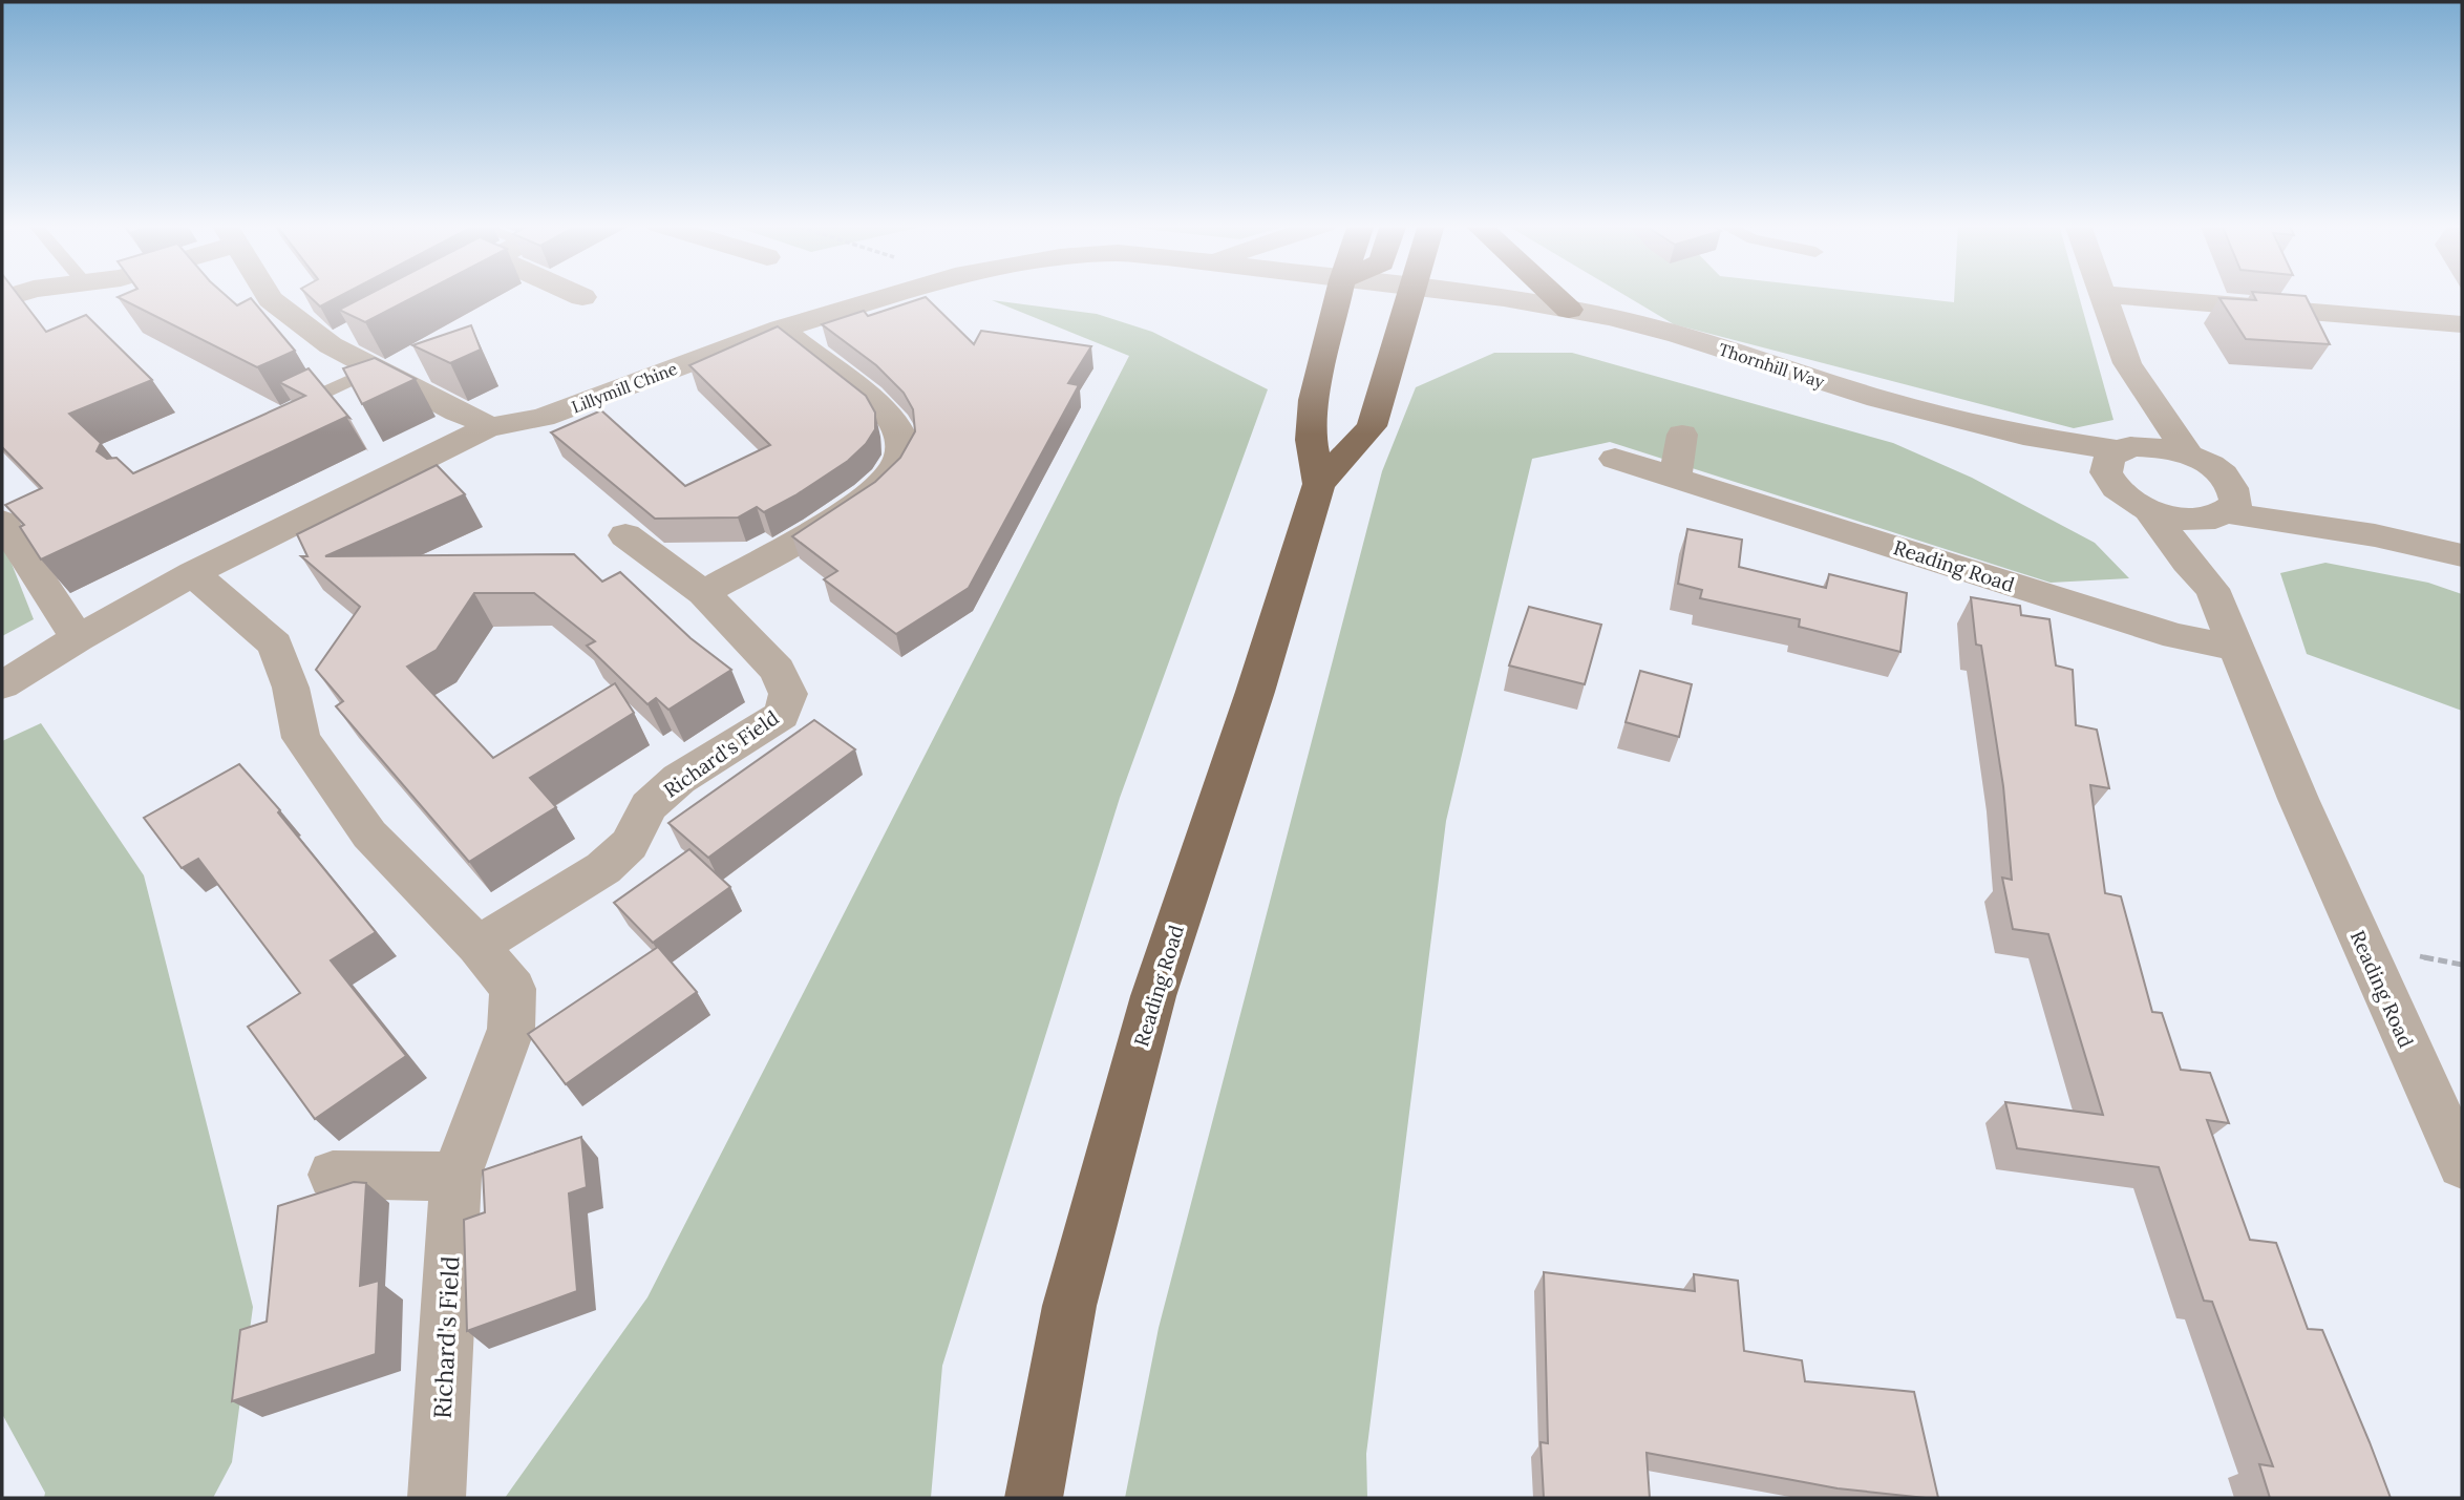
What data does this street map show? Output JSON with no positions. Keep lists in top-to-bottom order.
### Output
{
  "streets": {
    "highway": ["Reading Road"],
    "street": ["Thornhill Way", "Lillymill Chine", "Richard's Field"]
  },
  "crossings": [
    ["Thornhill Way", "Reading Road"],
    ["Lillymill Chine", "Richard's Field"]
  ]
}
